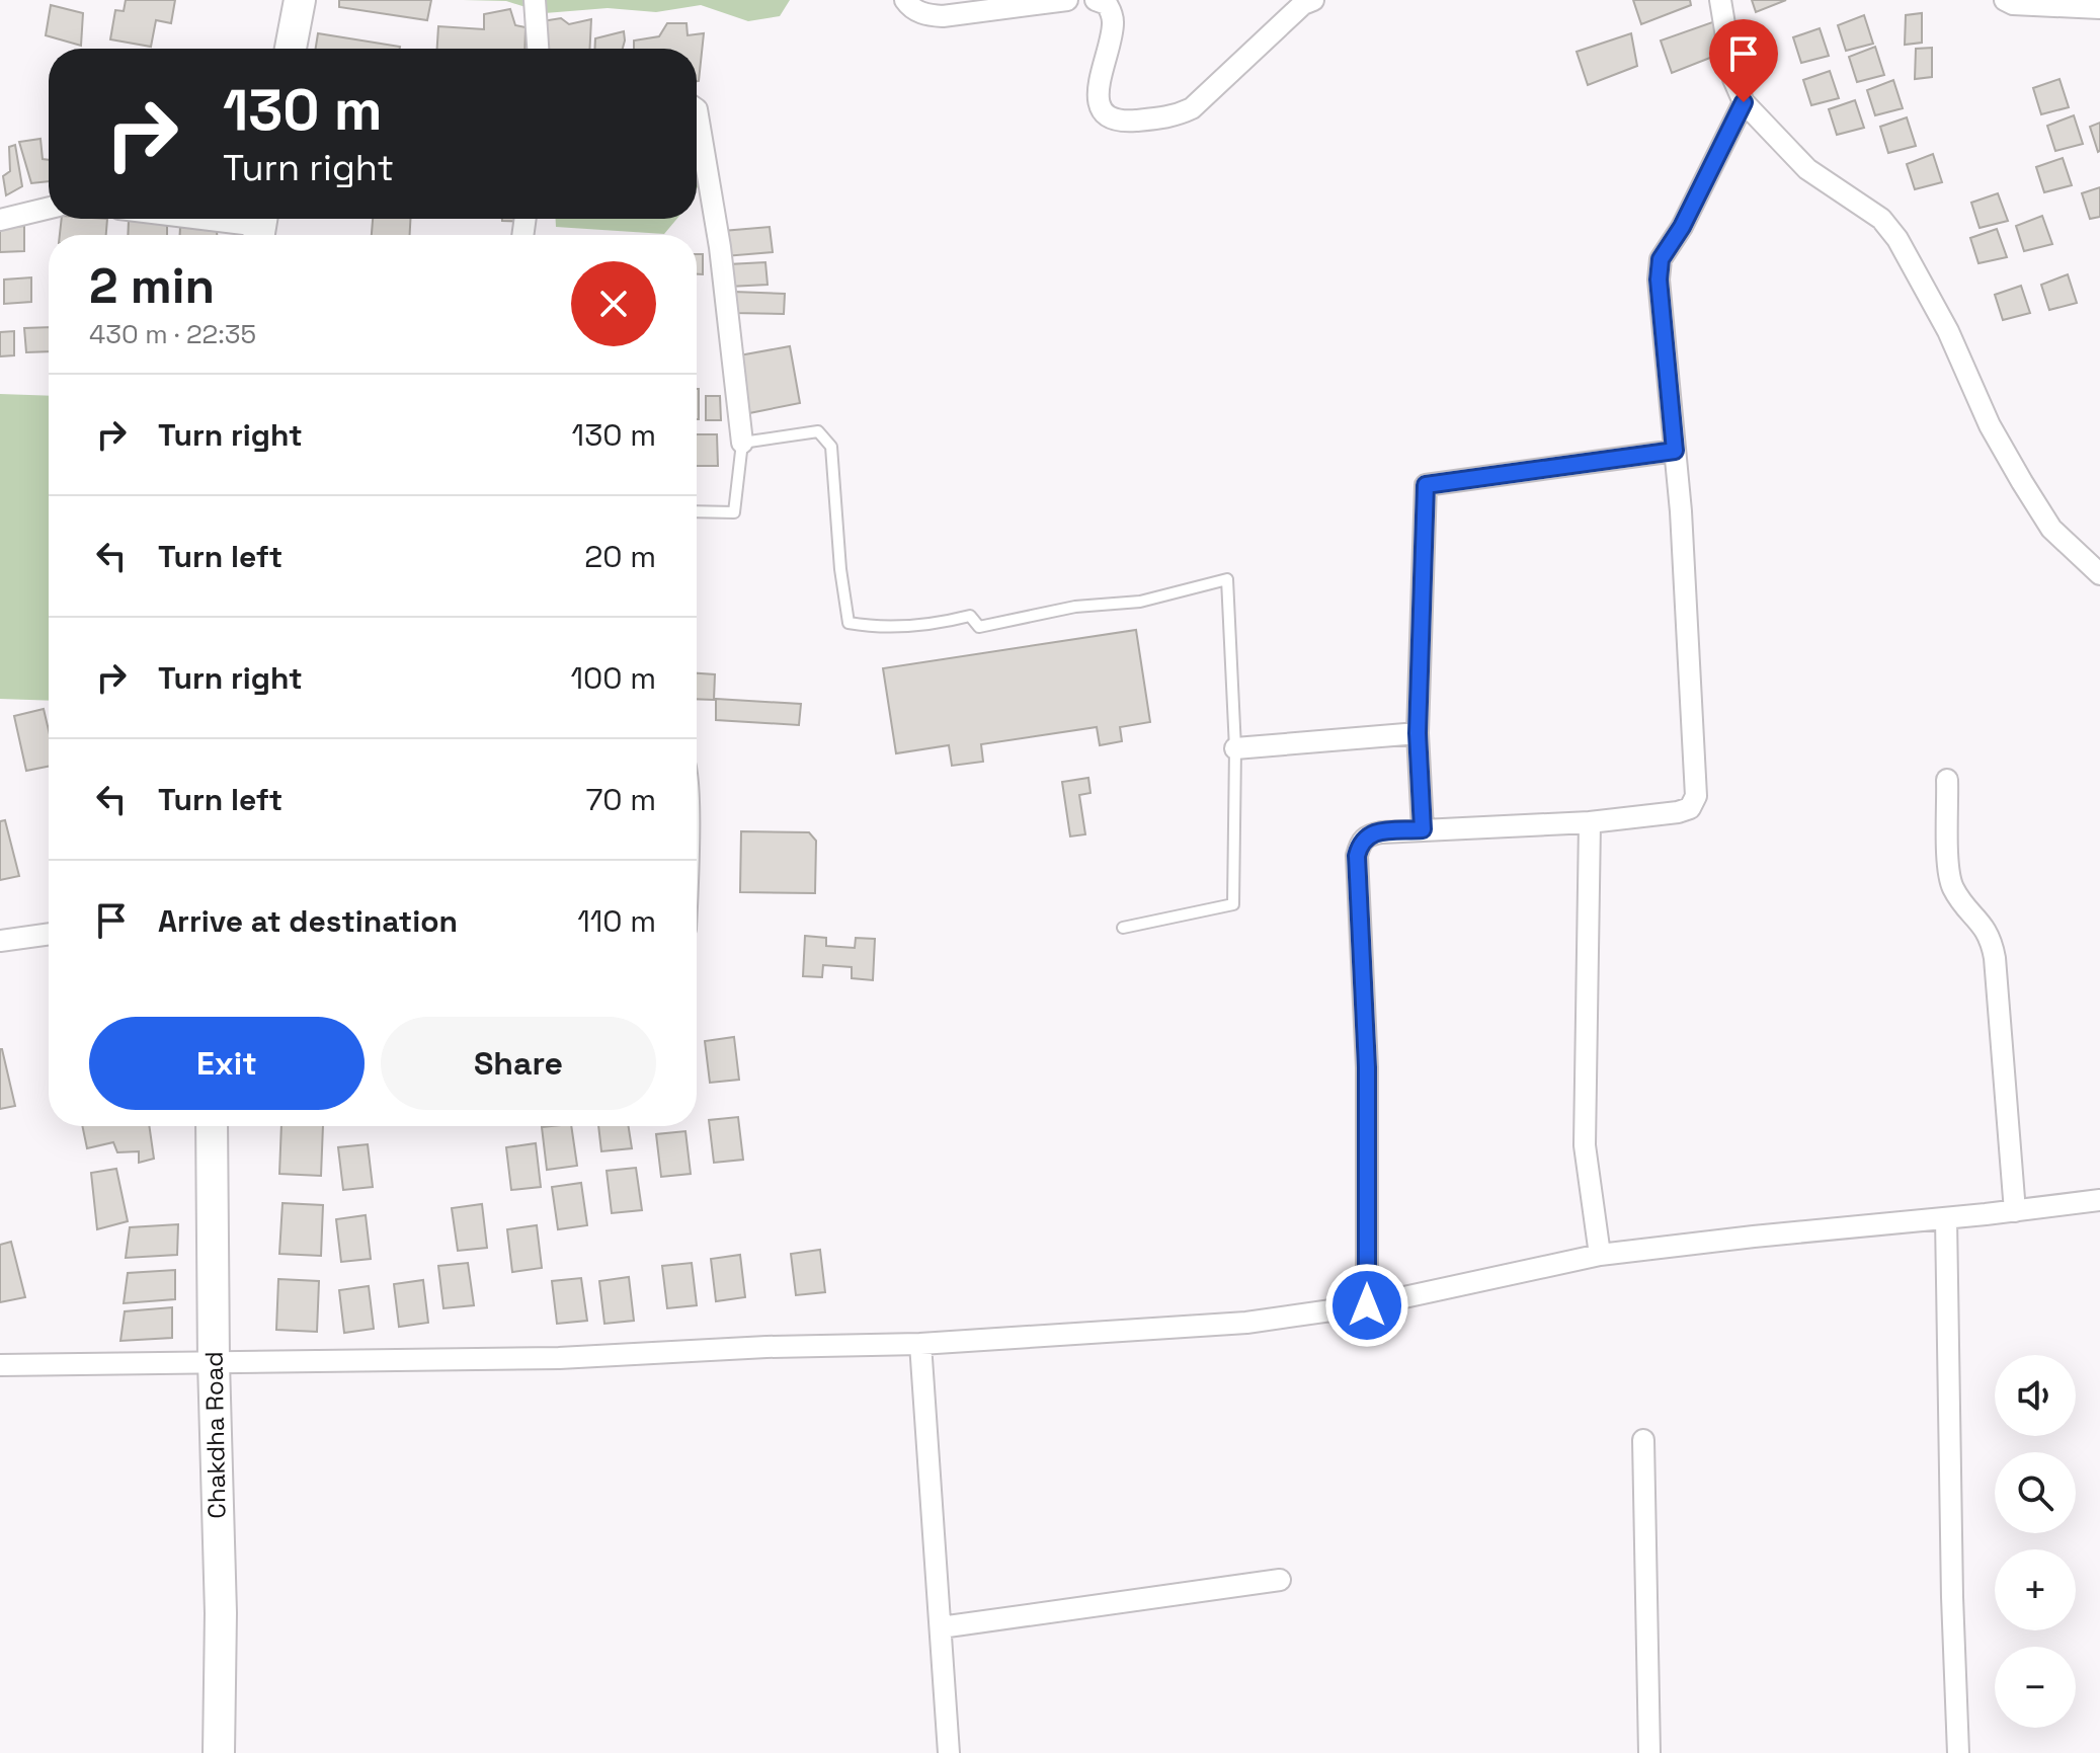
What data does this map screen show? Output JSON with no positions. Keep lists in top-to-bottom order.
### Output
{
  "streets": {
    "main road": ["Chakdha Road"]
  },
  "page": {
    "turn": ["130 m", "Turn right"],
    "heading": ["2 min", "430 m · 22:35"],
    "list": [
      {
        "name": "Turn right",
        "value": "130 m"
      },
      {
        "name": "Turn left",
        "value": "20 m"
      },
      {
        "name": "Turn right",
        "value": "100 m"
      },
      {
        "name": "Turn left",
        "value": "70 m"
      },
      {
        "name": "Arrive at destination",
        "value": "110 m"
      }
    ],
    "buttons": ["Exit", "Share"],
    "map_buttons": ["+", "−"]
  }
}
